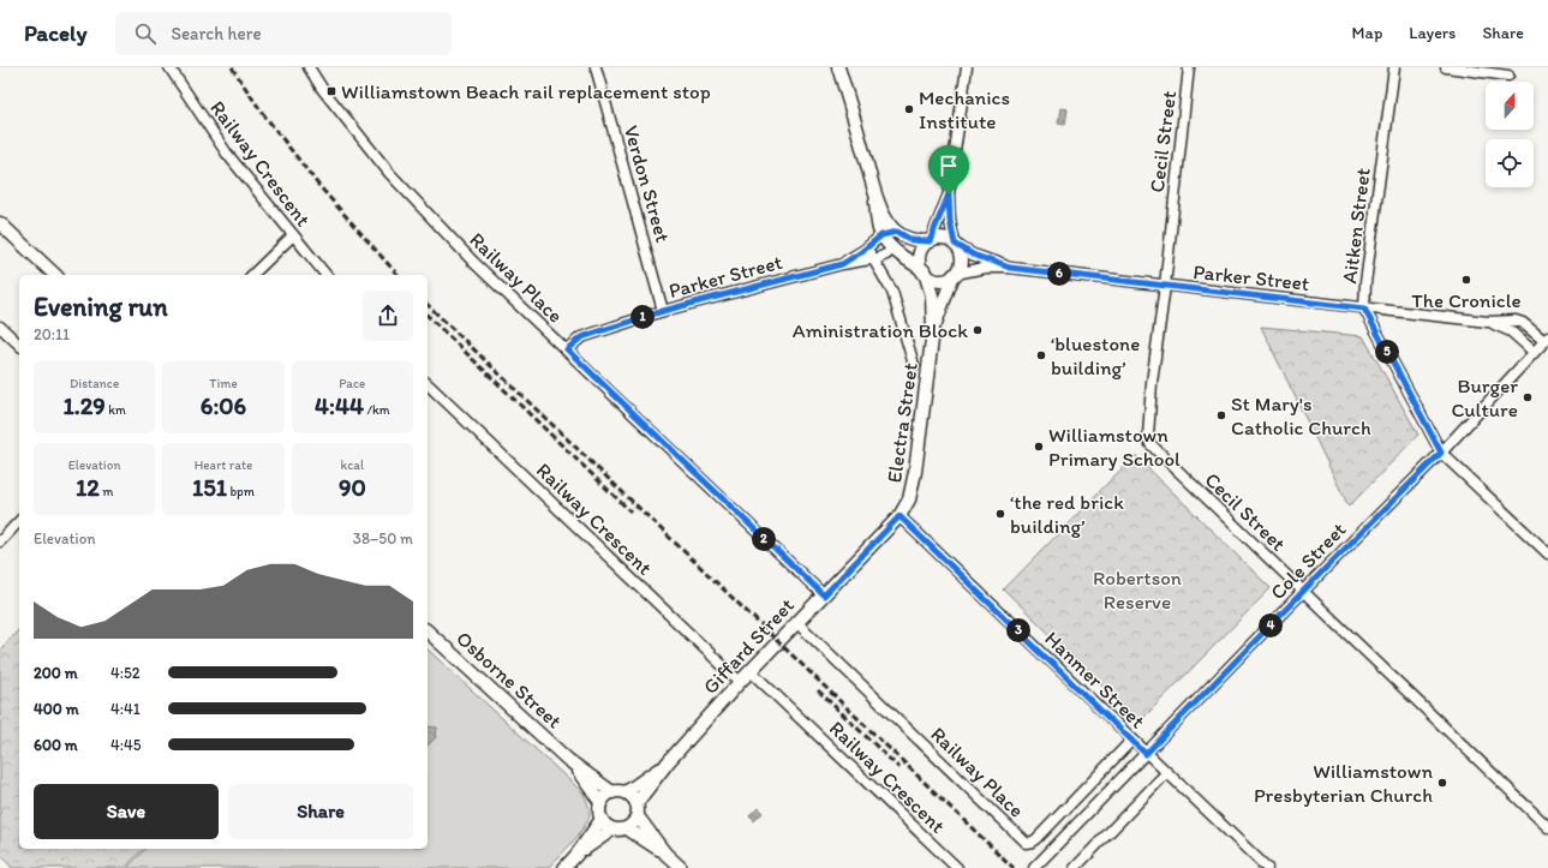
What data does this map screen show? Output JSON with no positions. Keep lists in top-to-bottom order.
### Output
{
  "streets": {
    "street": [
      "Cecil Street",
      "Railway Crescent",
      "Verdon Street",
      "Aitken Street",
      "Parker Street",
      "Railway Place",
      "Electra Street",
      "Cole Street",
      "Giffard Street",
      "Osborne Street",
      "Hanmer Street"
    ]
  },
  "crossings": [
    ["Cecil Street", "Parker Street"],
    ["Cecil Street", "Cole Street"],
    ["Railway Crescent", "Giffard Street"],
    ["Verdon Street", "Parker Street"],
    ["Aitken Street", "Parker Street"],
    ["Aitken Street", "Cole Street"],
    ["Parker Street", "Railway Place"],
    ["Parker Street", "Electra Street"],
    ["Parker Street", "Cole Street"],
    ["Railway Place", "Giffard Street"],
    ["Railway Place", "Hanmer Street"],
    ["Electra Street", "Giffard Street"],
    ["Electra Street", "Hanmer Street"],
    ["Cole Street", "Hanmer Street"],
    ["Giffard Street", "Osborne Street"],
    ["Giffard Street", "Hanmer Street"]
  ],
  "parks": ["Robertson Reserve"],
  "places": {
    "transit": ["Williamstown Beach rail replacement stop"],
    "other": [
      "Mechanics Institute",
      "The Cronicle",
      "Aministration Block",
      "‘bluestone building’",
      "Burger Culture",
      "St Mary's Catholic Church",
      "Williamstown Primary School",
      "‘the red brick building’",
      "Williamstown Presbyterian Church"
    ]
  },
  "north": "top",
  "page": {
    "header": "Pacely",
    "search": "Search here",
    "nav": ["Map", "Layers", "Share"],
    "pins": [
      "6",
      "1",
      "5",
      "2",
      "4",
      "3"
    ],
    "heading": ["Evening run", "20:11"],
    "stats": [
      ["Distance", "1.29 km"],
      ["Time", "6:06"],
      ["Pace", "4:44 /km"],
      ["Elevation", "12 m"],
      ["Heart rate", "151 bpm"],
      ["kcal", "90"]
    ],
    "chart": ["Elevation", "38–50 m"],
    "list": [
      {
        "name": "200 m",
        "note": "4:52"
      },
      {
        "name": "400 m",
        "note": "4:41"
      },
      {
        "name": "600 m",
        "note": "4:45"
      }
    ],
    "buttons": ["Save", "Share"]
  }
}
